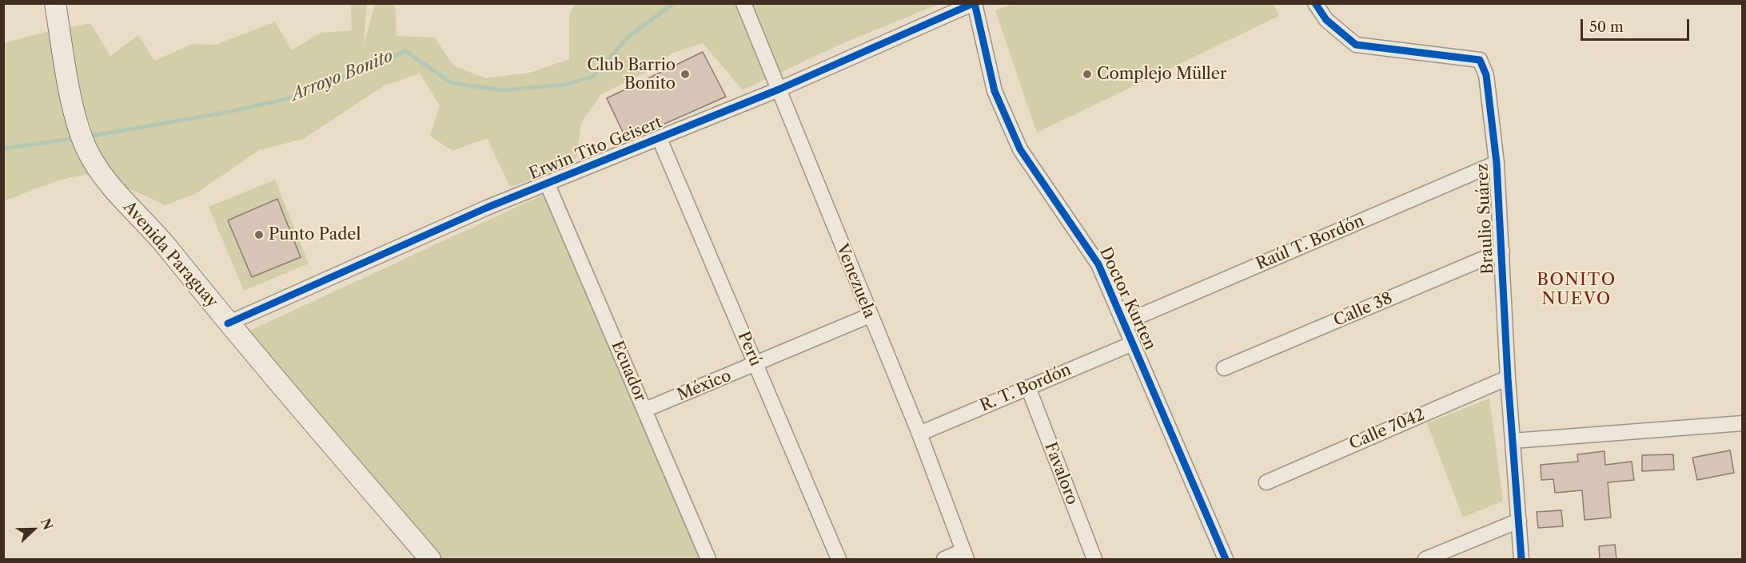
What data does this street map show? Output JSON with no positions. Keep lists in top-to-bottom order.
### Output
{
  "streets": {
    "main road": ["Avenida Paraguay"],
    "street": [
      "Erwin Tito Geisert",
      "Braulio Suárez",
      "Raúl T. Bordón",
      "Venezuela",
      "Doctor Kurten",
      "Calle 38",
      "Perú",
      "Ecuador",
      "México",
      "R. T. Bordón",
      "Calle 7042",
      "Favaloro"
    ]
  },
  "crossings": [
    ["Erwin Tito Geisert", "Avenida Paraguay"],
    ["Erwin Tito Geisert", "Venezuela"],
    ["Erwin Tito Geisert", "Doctor Kurten"],
    ["Erwin Tito Geisert", "Perú"],
    ["Erwin Tito Geisert", "Ecuador"],
    ["Braulio Suárez", "Raúl T. Bordón"],
    ["Braulio Suárez", "Calle 38"],
    ["Braulio Suárez", "Calle 7042"],
    ["Raúl T. Bordón", "Doctor Kurten"],
    ["Venezuela", "México"],
    ["Venezuela", "R. T. Bordón"],
    ["Doctor Kurten", "R. T. Bordón"],
    ["Perú", "México"],
    ["Ecuador", "México"],
    ["R. T. Bordón", "Favaloro"]
  ],
  "districts": ["BONITO NUEVO"],
  "water": ["Arroyo Bonito"],
  "places": ["Club Barrio Bonito", "Complejo Müller", "Punto Padel"],
  "scale_bar": "50 m",
  "north": "right"
}
